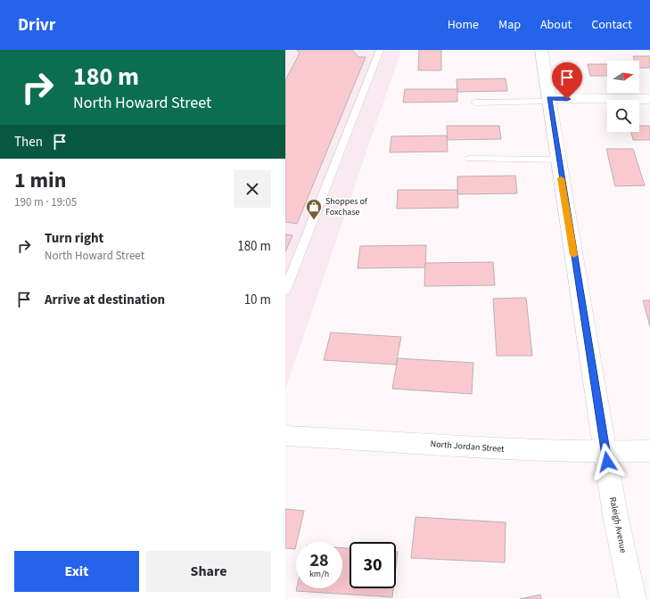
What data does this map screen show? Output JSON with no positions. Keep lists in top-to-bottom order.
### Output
{
  "streets": {
    "street": ["North Jordan Street", "Raleigh Avenue"]
  },
  "crossings": [
    ["North Jordan Street", "Raleigh Avenue"]
  ],
  "places": {
    "shop": ["Shoppes of Foxchase"]
  },
  "north": "right",
  "page": {
    "header": "Drivr",
    "nav": [
      "Home",
      "Map",
      "About",
      "Contact"
    ],
    "turn": ["180 m", "North Howard Street"],
    "then": "Then",
    "heading": ["1 min", "190 m · 19:05"],
    "list": [
      {
        "name": "Turn right",
        "note": "North Howard Street",
        "value": "180 m"
      },
      {
        "name": "Arrive at destination",
        "value": "10 m"
      }
    ],
    "speed": "28 km/h",
    "limit": "30",
    "buttons": ["Exit", "Share"]
  }
}
